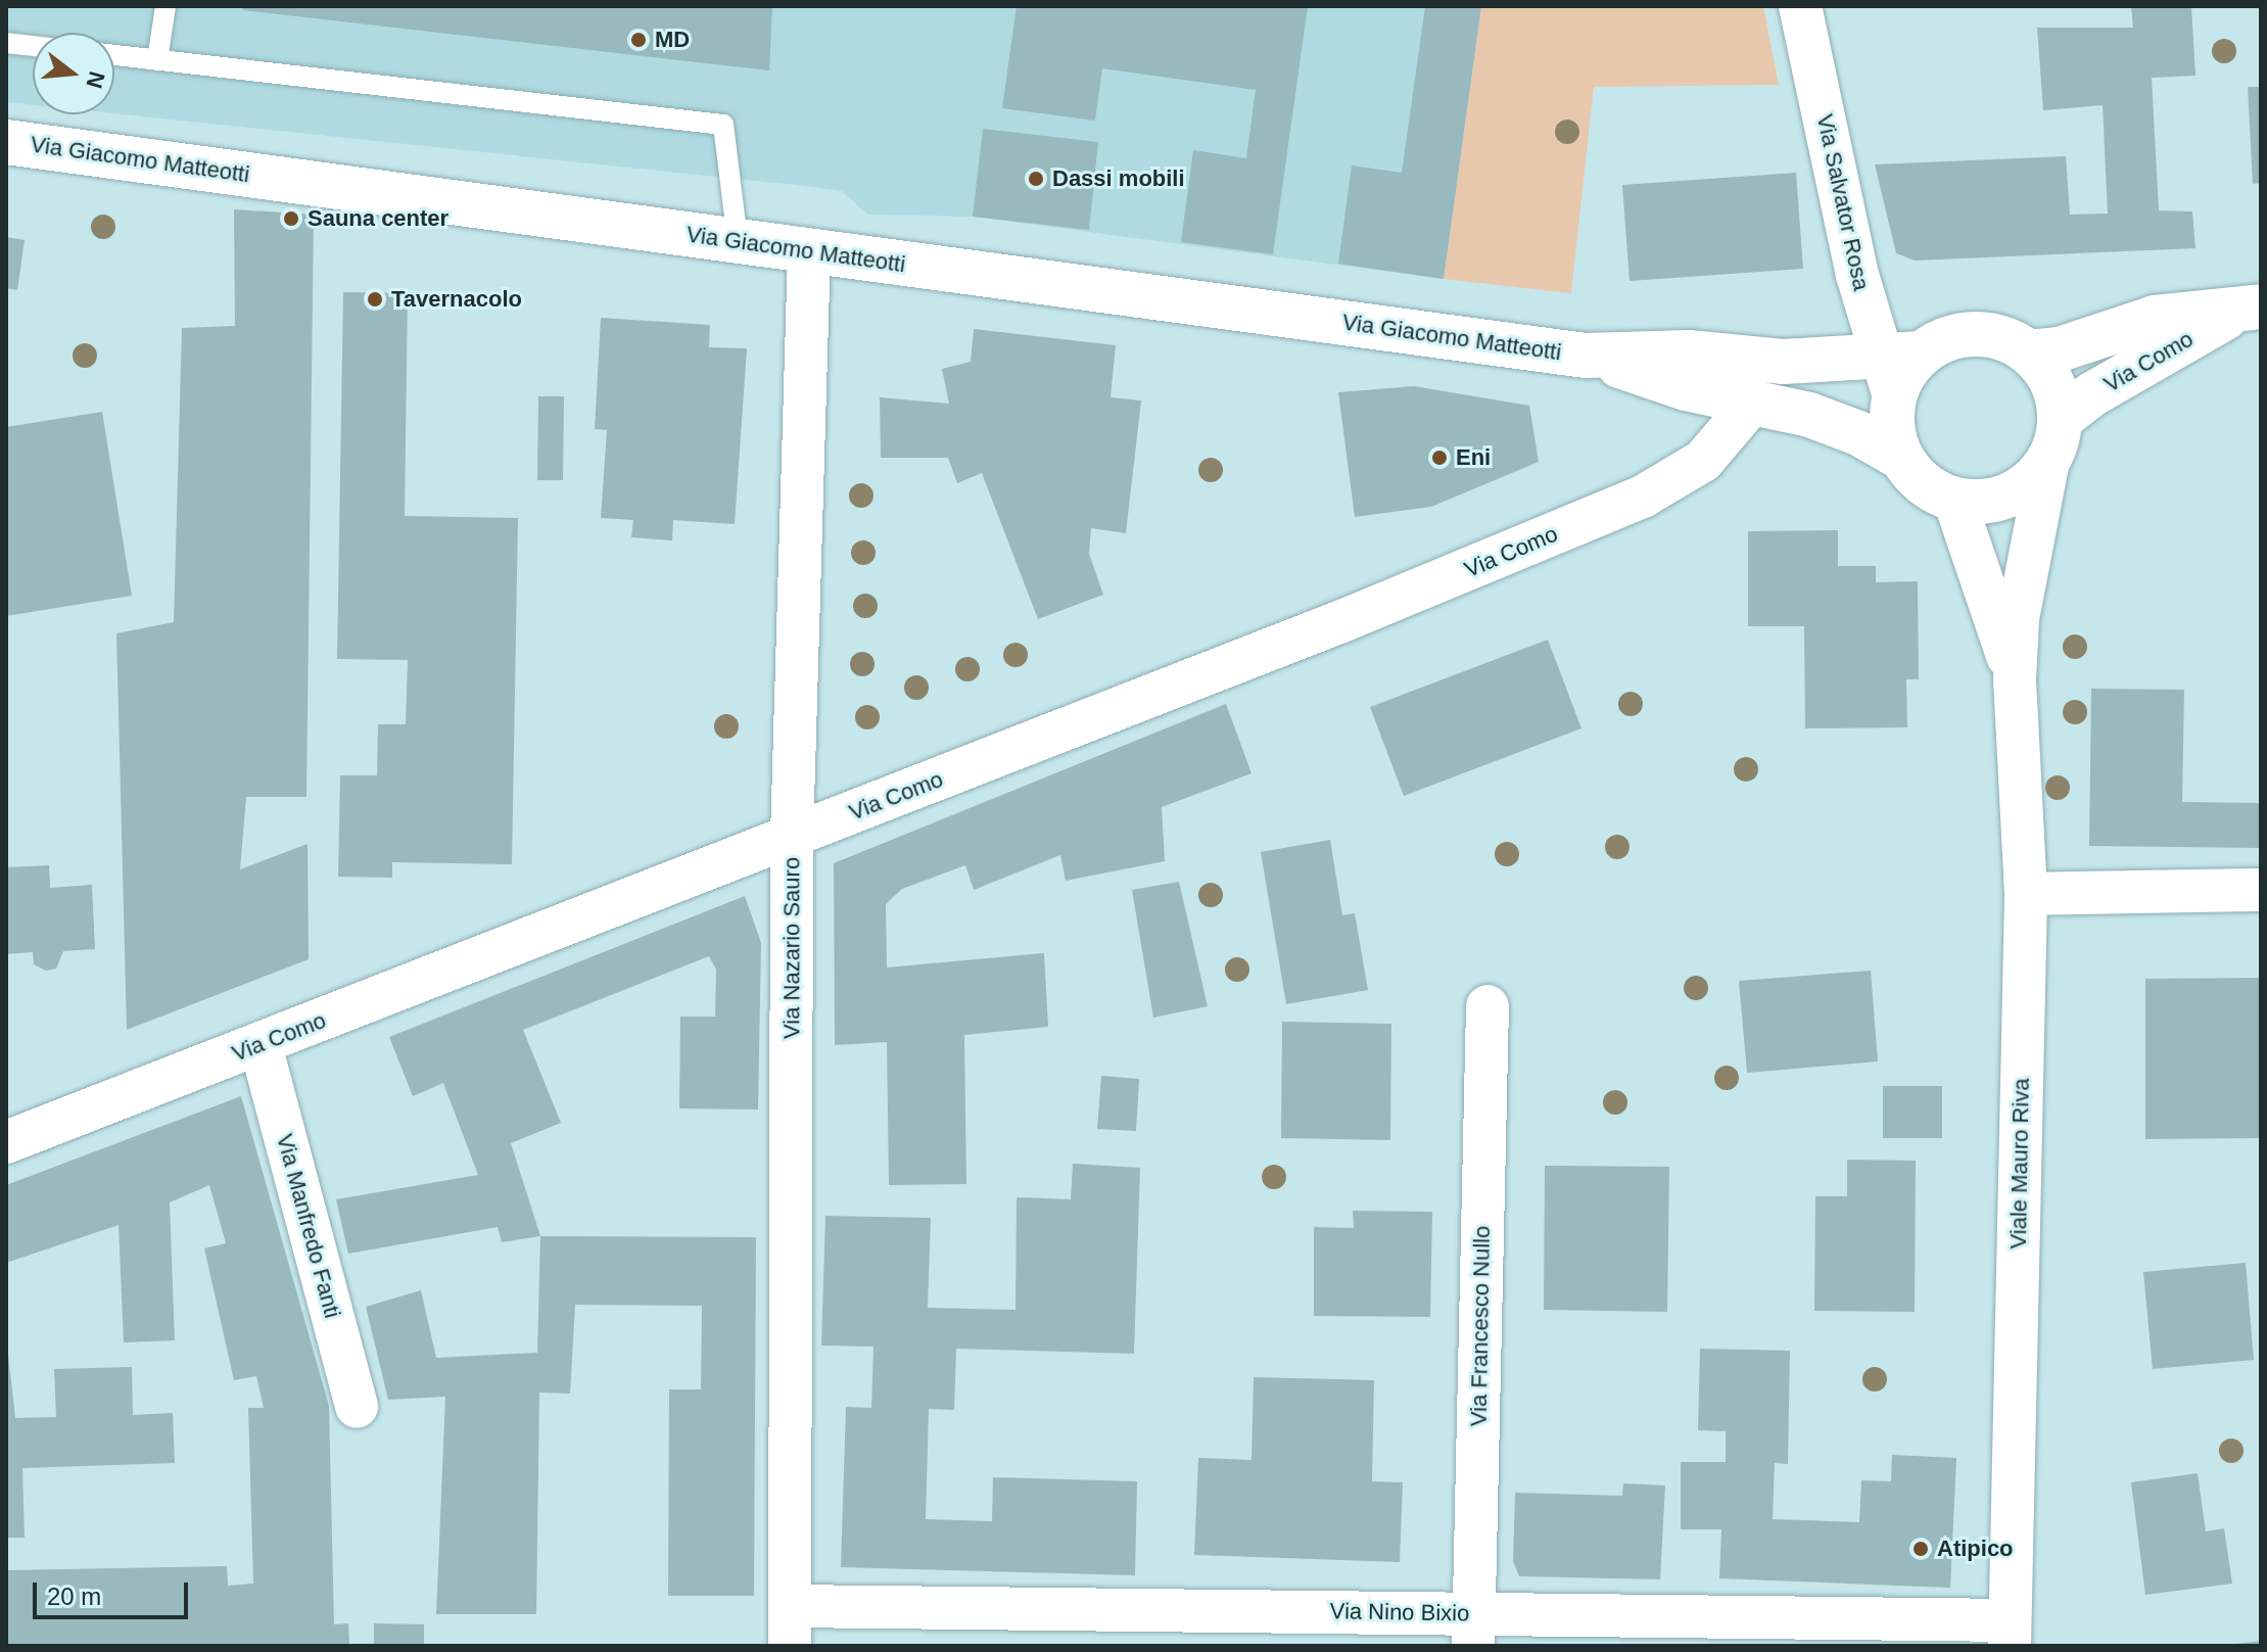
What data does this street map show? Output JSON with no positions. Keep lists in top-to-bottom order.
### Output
{
  "streets": {
    "street": [
      "Via Giacomo Matteotti",
      "Via Salvator Rosa",
      "Via Como",
      "Via Nazario Sauro",
      "Viale Mauro Riva",
      "Via Manfredo Fanti",
      "Via Francesco Nullo",
      "Via Nino Bixio"
    ]
  },
  "crossings": [
    ["Via Giacomo Matteotti", "Via Salvator Rosa"],
    ["Via Giacomo Matteotti", "Via Como"],
    ["Via Giacomo Matteotti", "Via Nazario Sauro"],
    ["Via Giacomo Matteotti", "Viale Mauro Riva"],
    ["Via Salvator Rosa", "Via Como"],
    ["Via Salvator Rosa", "Viale Mauro Riva"],
    ["Via Como", "Via Nazario Sauro"],
    ["Via Como", "Viale Mauro Riva"],
    ["Via Como", "Via Manfredo Fanti"],
    ["Via Nazario Sauro", "Via Nino Bixio"],
    ["Viale Mauro Riva", "Via Nino Bixio"],
    ["Via Francesco Nullo", "Via Nino Bixio"]
  ],
  "places": [
    "MD",
    "Dassi mobili",
    "Sauna center",
    "Tavernacolo",
    "Eni",
    "Atipico"
  ],
  "scale_bar": "20 m",
  "north": "right"
}
